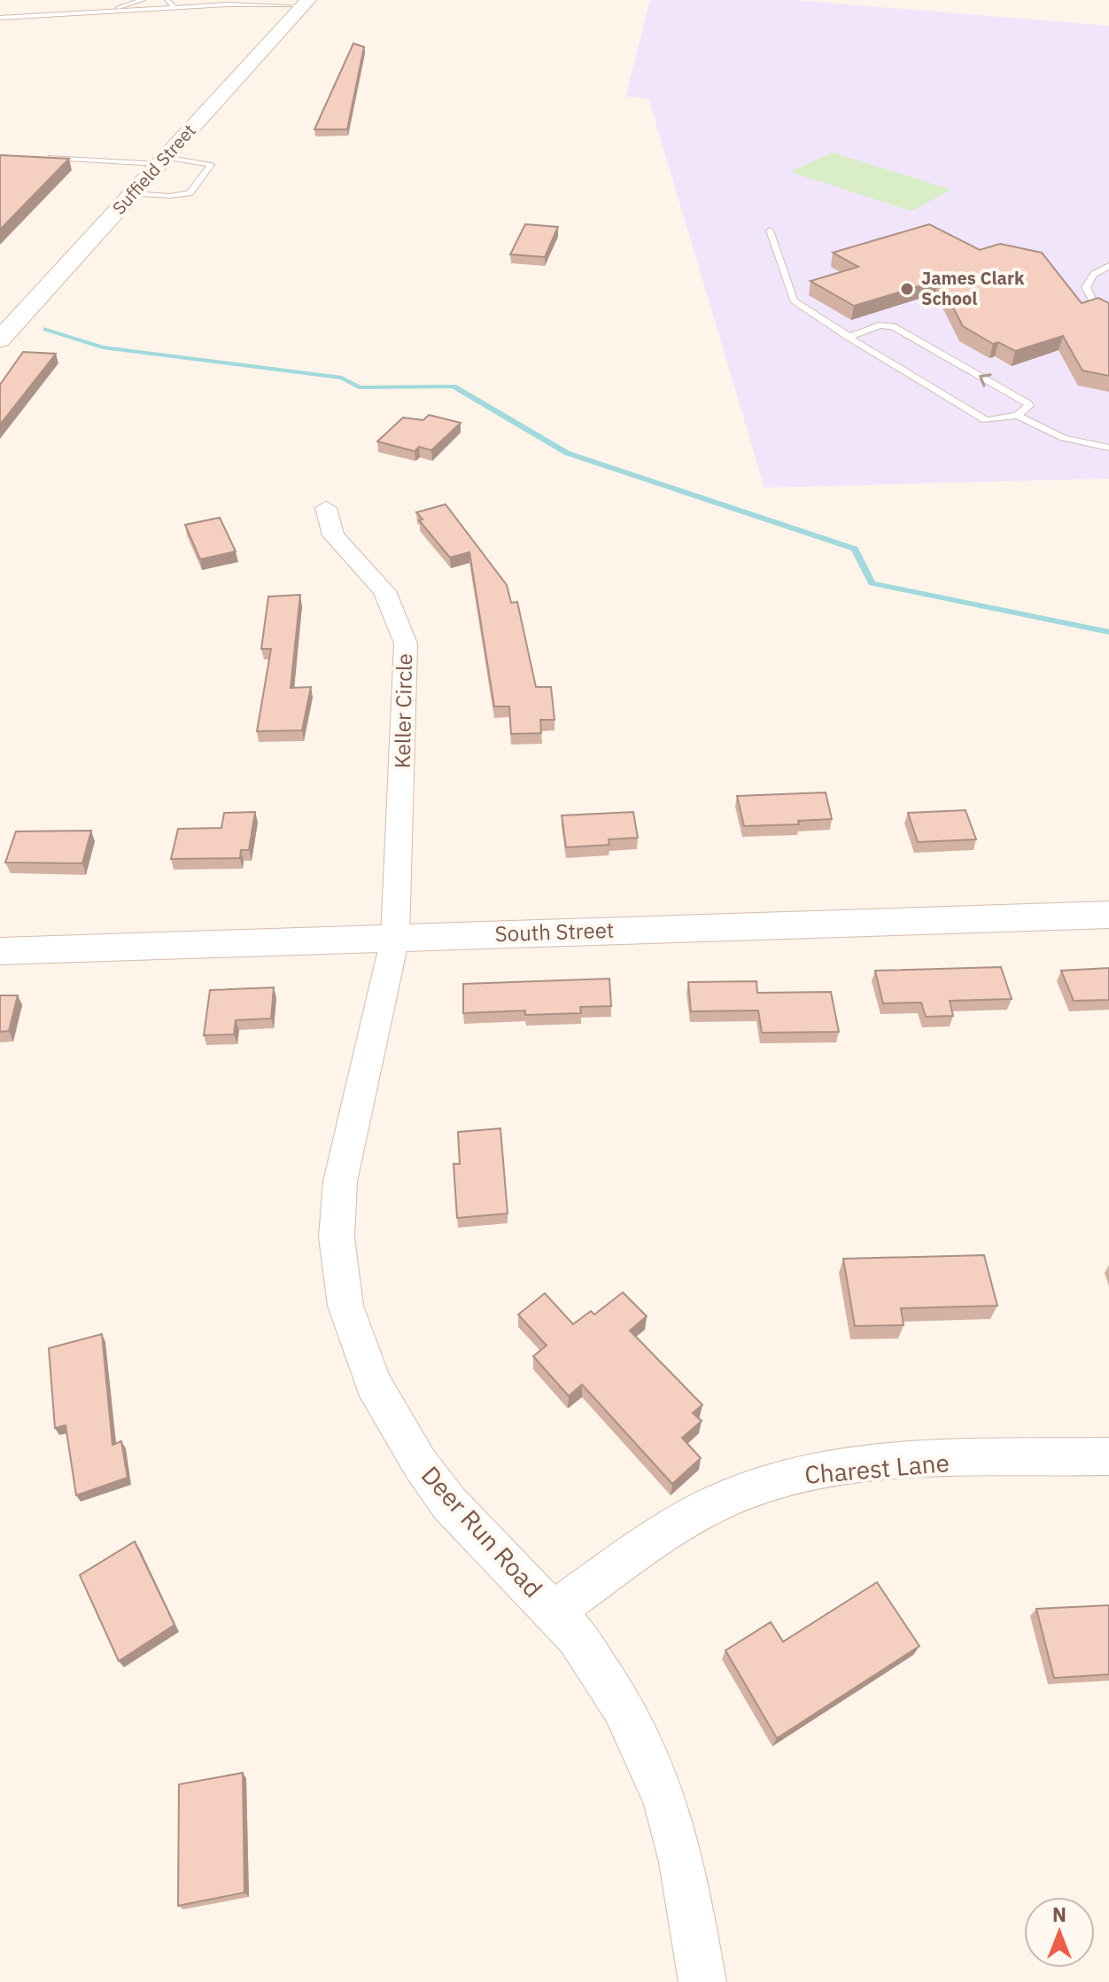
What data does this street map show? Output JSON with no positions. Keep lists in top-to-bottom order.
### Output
{
  "streets": {
    "main road": ["Suffield Street"],
    "street": [
      "Keller Circle",
      "South Street",
      "Charest Lane",
      "Deer Run Road"
    ]
  },
  "crossings": [
    ["Keller Circle", "South Street"],
    ["Keller Circle", "Deer Run Road"],
    ["South Street", "Deer Run Road"],
    ["Charest Lane", "Deer Run Road"]
  ],
  "places": ["James Clark School"],
  "north": "top"
}
